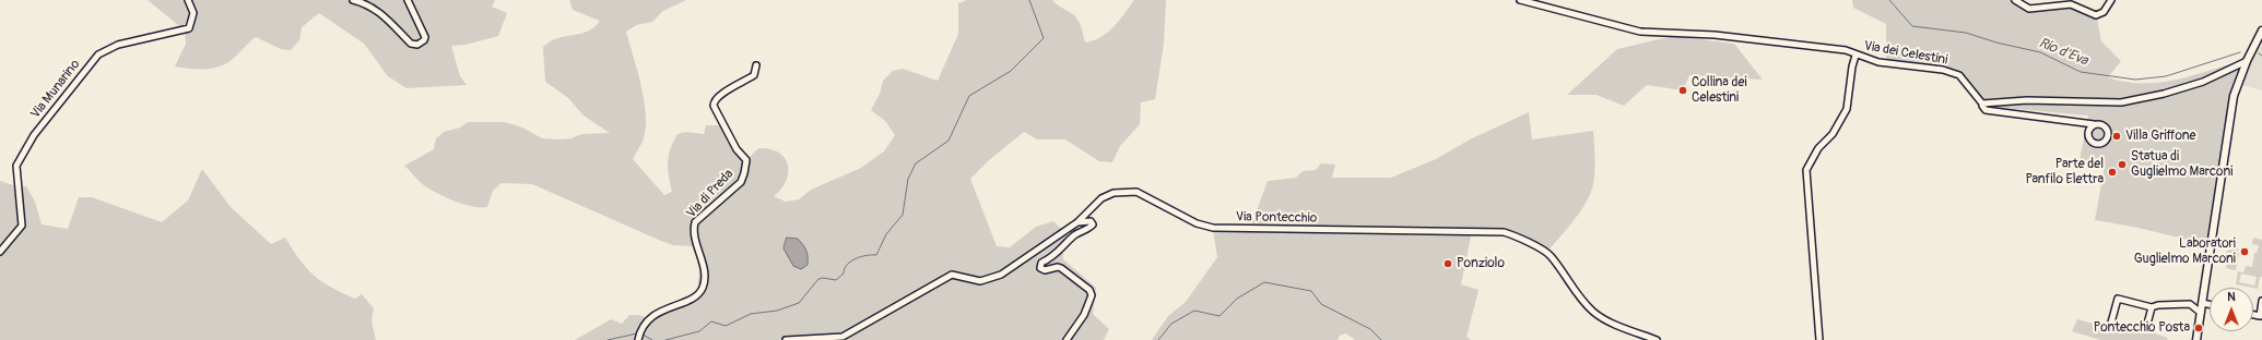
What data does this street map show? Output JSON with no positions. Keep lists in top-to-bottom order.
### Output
{
  "streets": {
    "street": [
      "Via dei Celestini",
      "Via Munarino",
      "Via di Preda",
      "Via Pontecchio"
    ]
  },
  "water": ["Rio d'Eva"],
  "places": [
    "Collina dei Celestini",
    "Villa Griffone",
    "Statua di Guglielmo Marconi",
    "Parte del Panfilo Elettra",
    "Laboratori Guglielmo Marconi",
    "Ponziolo",
    "Pontecchio Posta"
  ],
  "north": "top"
}
